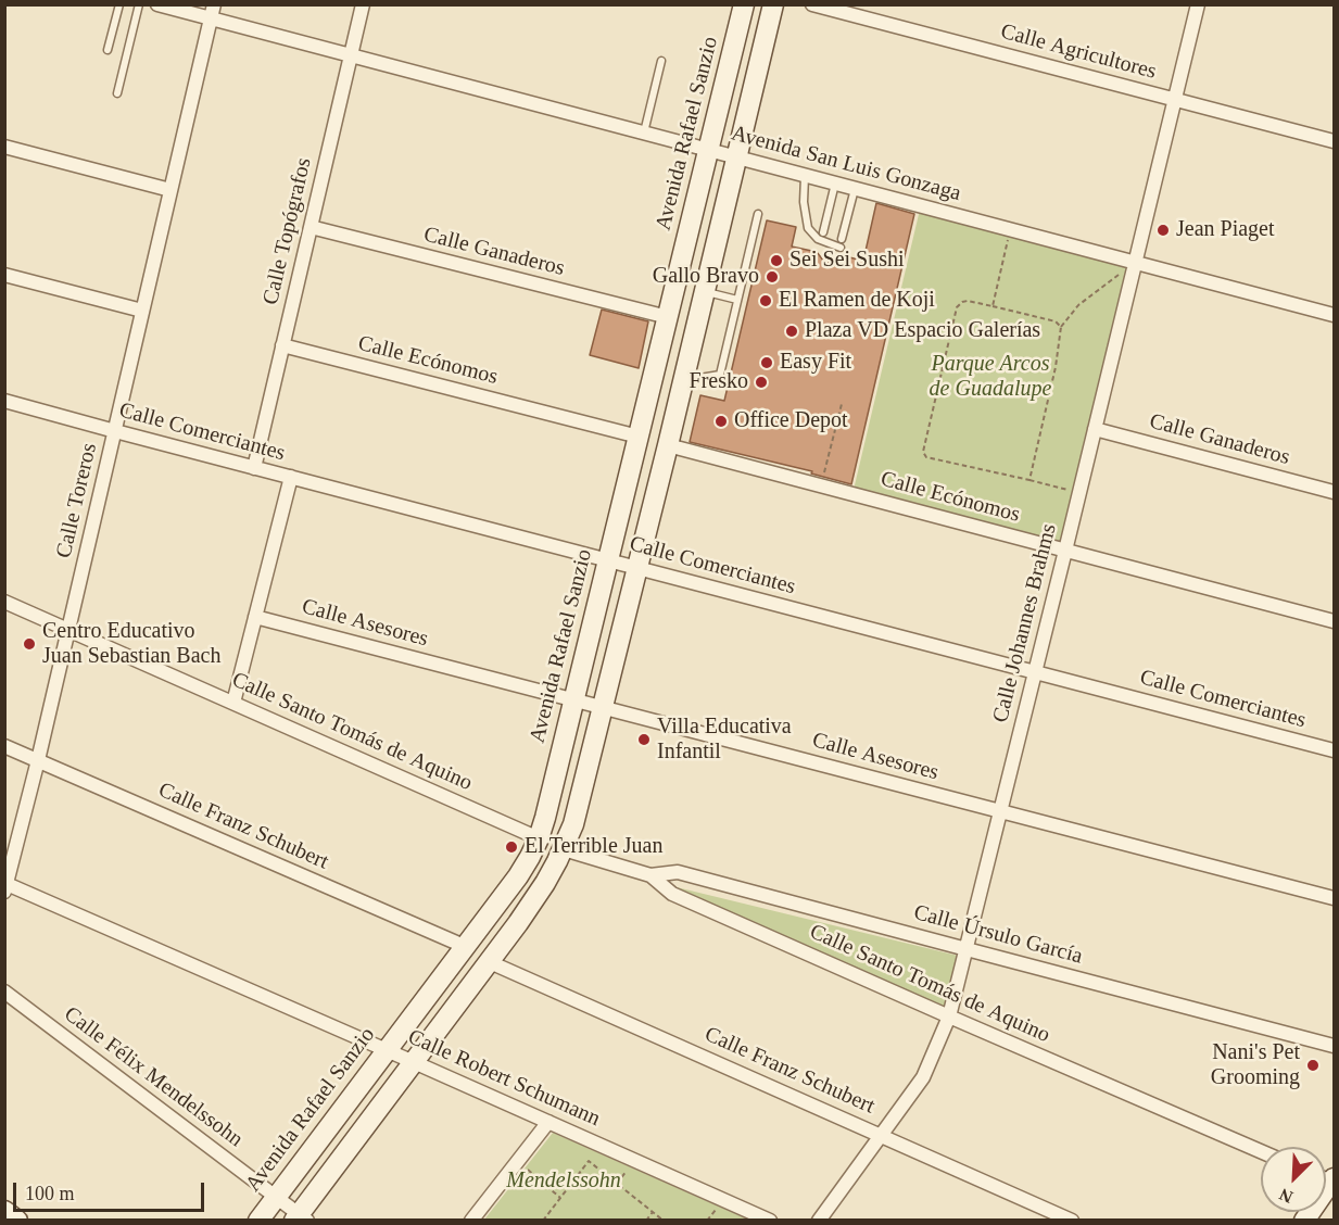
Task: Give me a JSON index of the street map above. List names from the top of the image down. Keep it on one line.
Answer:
{"streets":{"main road":["Avenida Rafael Sanzio"],"street":["Calle Agricultores","Avenida San Luis Gonzaga","Calle Topógrafos","Calle Ganaderos","Calle Ecónomos","Calle Comerciantes","Calle Toreros","Calle Asesores","Calle Johannes Brahms","Calle Santo Tomás de Aquino","Calle Franz Schubert","Calle Úrsulo García","Calle Félix Mendelssohn","Calle Robert Schumann"]},"crossings":[["Calle Agricultores","Calle Johannes Brahms"],["Avenida Rafael Sanzio","Avenida San Luis Gonzaga"],["Avenida Rafael Sanzio","Calle Ganaderos"],["Avenida Rafael Sanzio","Calle Ecónomos"],["Avenida Rafael Sanzio","Calle Comerciantes"],["Avenida Rafael Sanzio","Calle Asesores"],["Avenida Rafael Sanzio","Calle Santo Tomás de Aquino"],["Avenida Rafael Sanzio","Calle Franz Schubert"],["Avenida Rafael Sanzio","Calle Félix Mendelssohn"],["Avenida Rafael Sanzio","Calle Robert Schumann"],["Avenida San Luis Gonzaga","Calle Topógrafos"],["Avenida San Luis Gonzaga","Calle Toreros"],["Avenida San Luis Gonzaga","Calle Johannes Brahms"],["Calle Topógrafos","Calle Ganaderos"],["Calle Topógrafos","Calle Ecónomos"],["Calle Topógrafos","Calle Comerciantes"],["Calle Ganaderos","Calle Johannes Brahms"],["Calle Ecónomos","Calle Johannes Brahms"],["Calle Comerciantes","Calle Toreros"],["Calle Comerciantes","Calle Johannes Brahms"],["Calle Toreros","Calle Santo Tomás de Aquino"],["Calle Toreros","Calle Franz Schubert"],["Calle Toreros","Calle Robert Schumann"],["Calle Asesores","Calle Johannes Brahms"],["Calle Johannes Brahms","Calle Santo Tomás de Aquino"],["Calle Johannes Brahms","Calle Franz Schubert"],["Calle Johannes Brahms","Calle Úrsulo García"],["Calle Santo Tomás de Aquino","Calle Úrsulo García"]],"parks":["Parque Arcos de Guadalupe","Mendelssohn"],"places":["Jean Piaget","Sei Sei Sushi","Gallo Bravo","El Ramen de Koji","Plaza VD Espacio Galerías","Easy Fit","Fresko","Office Depot","Centro Educativo Juan Sebastian Bach","Villa Educativa Infantil","El Terrible Juan","Nani's Pet Grooming"],"scale_bar":"100 m","north":"bottom left"}
